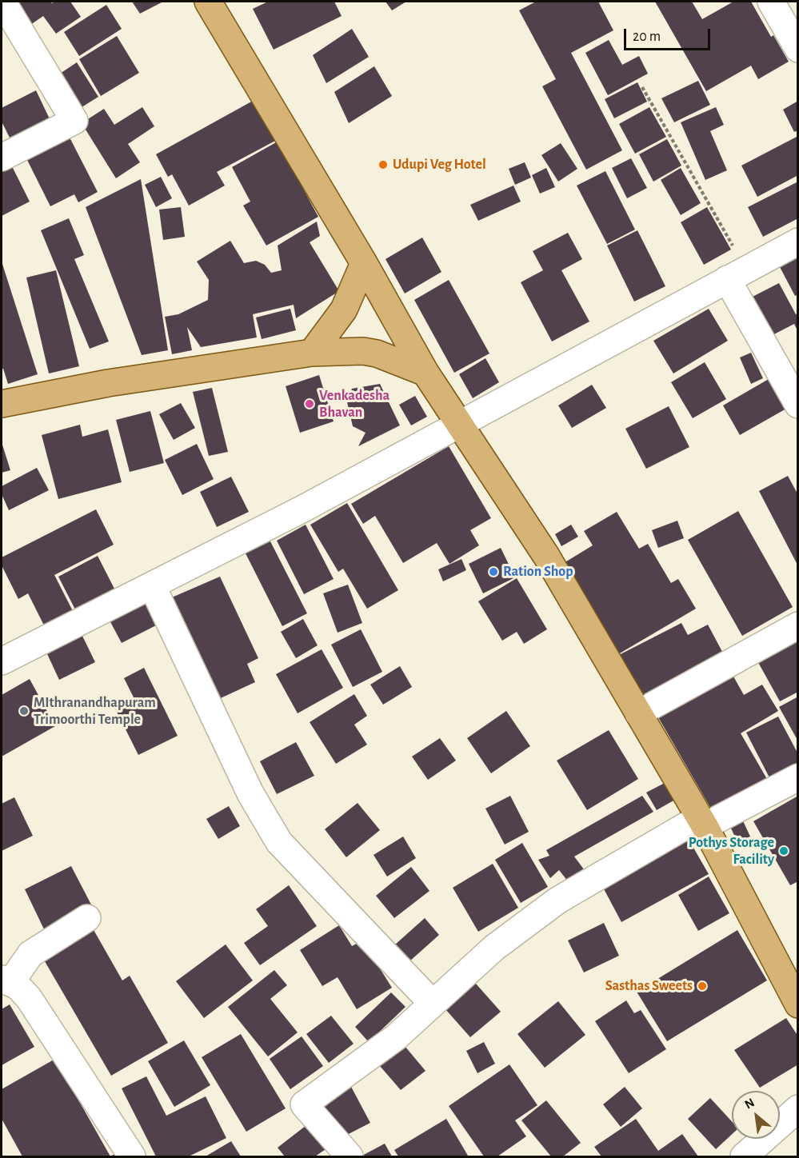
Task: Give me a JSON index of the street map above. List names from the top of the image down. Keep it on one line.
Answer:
{"places":["Udupi Veg Hotel","Venkadesha Bhavan","Ration Shop","MIthranandhapuram Trimoorthi Temple","Pothys Storage Facility","Sasthas Sweets"],"scale_bar":"20 m","north":"top left"}
